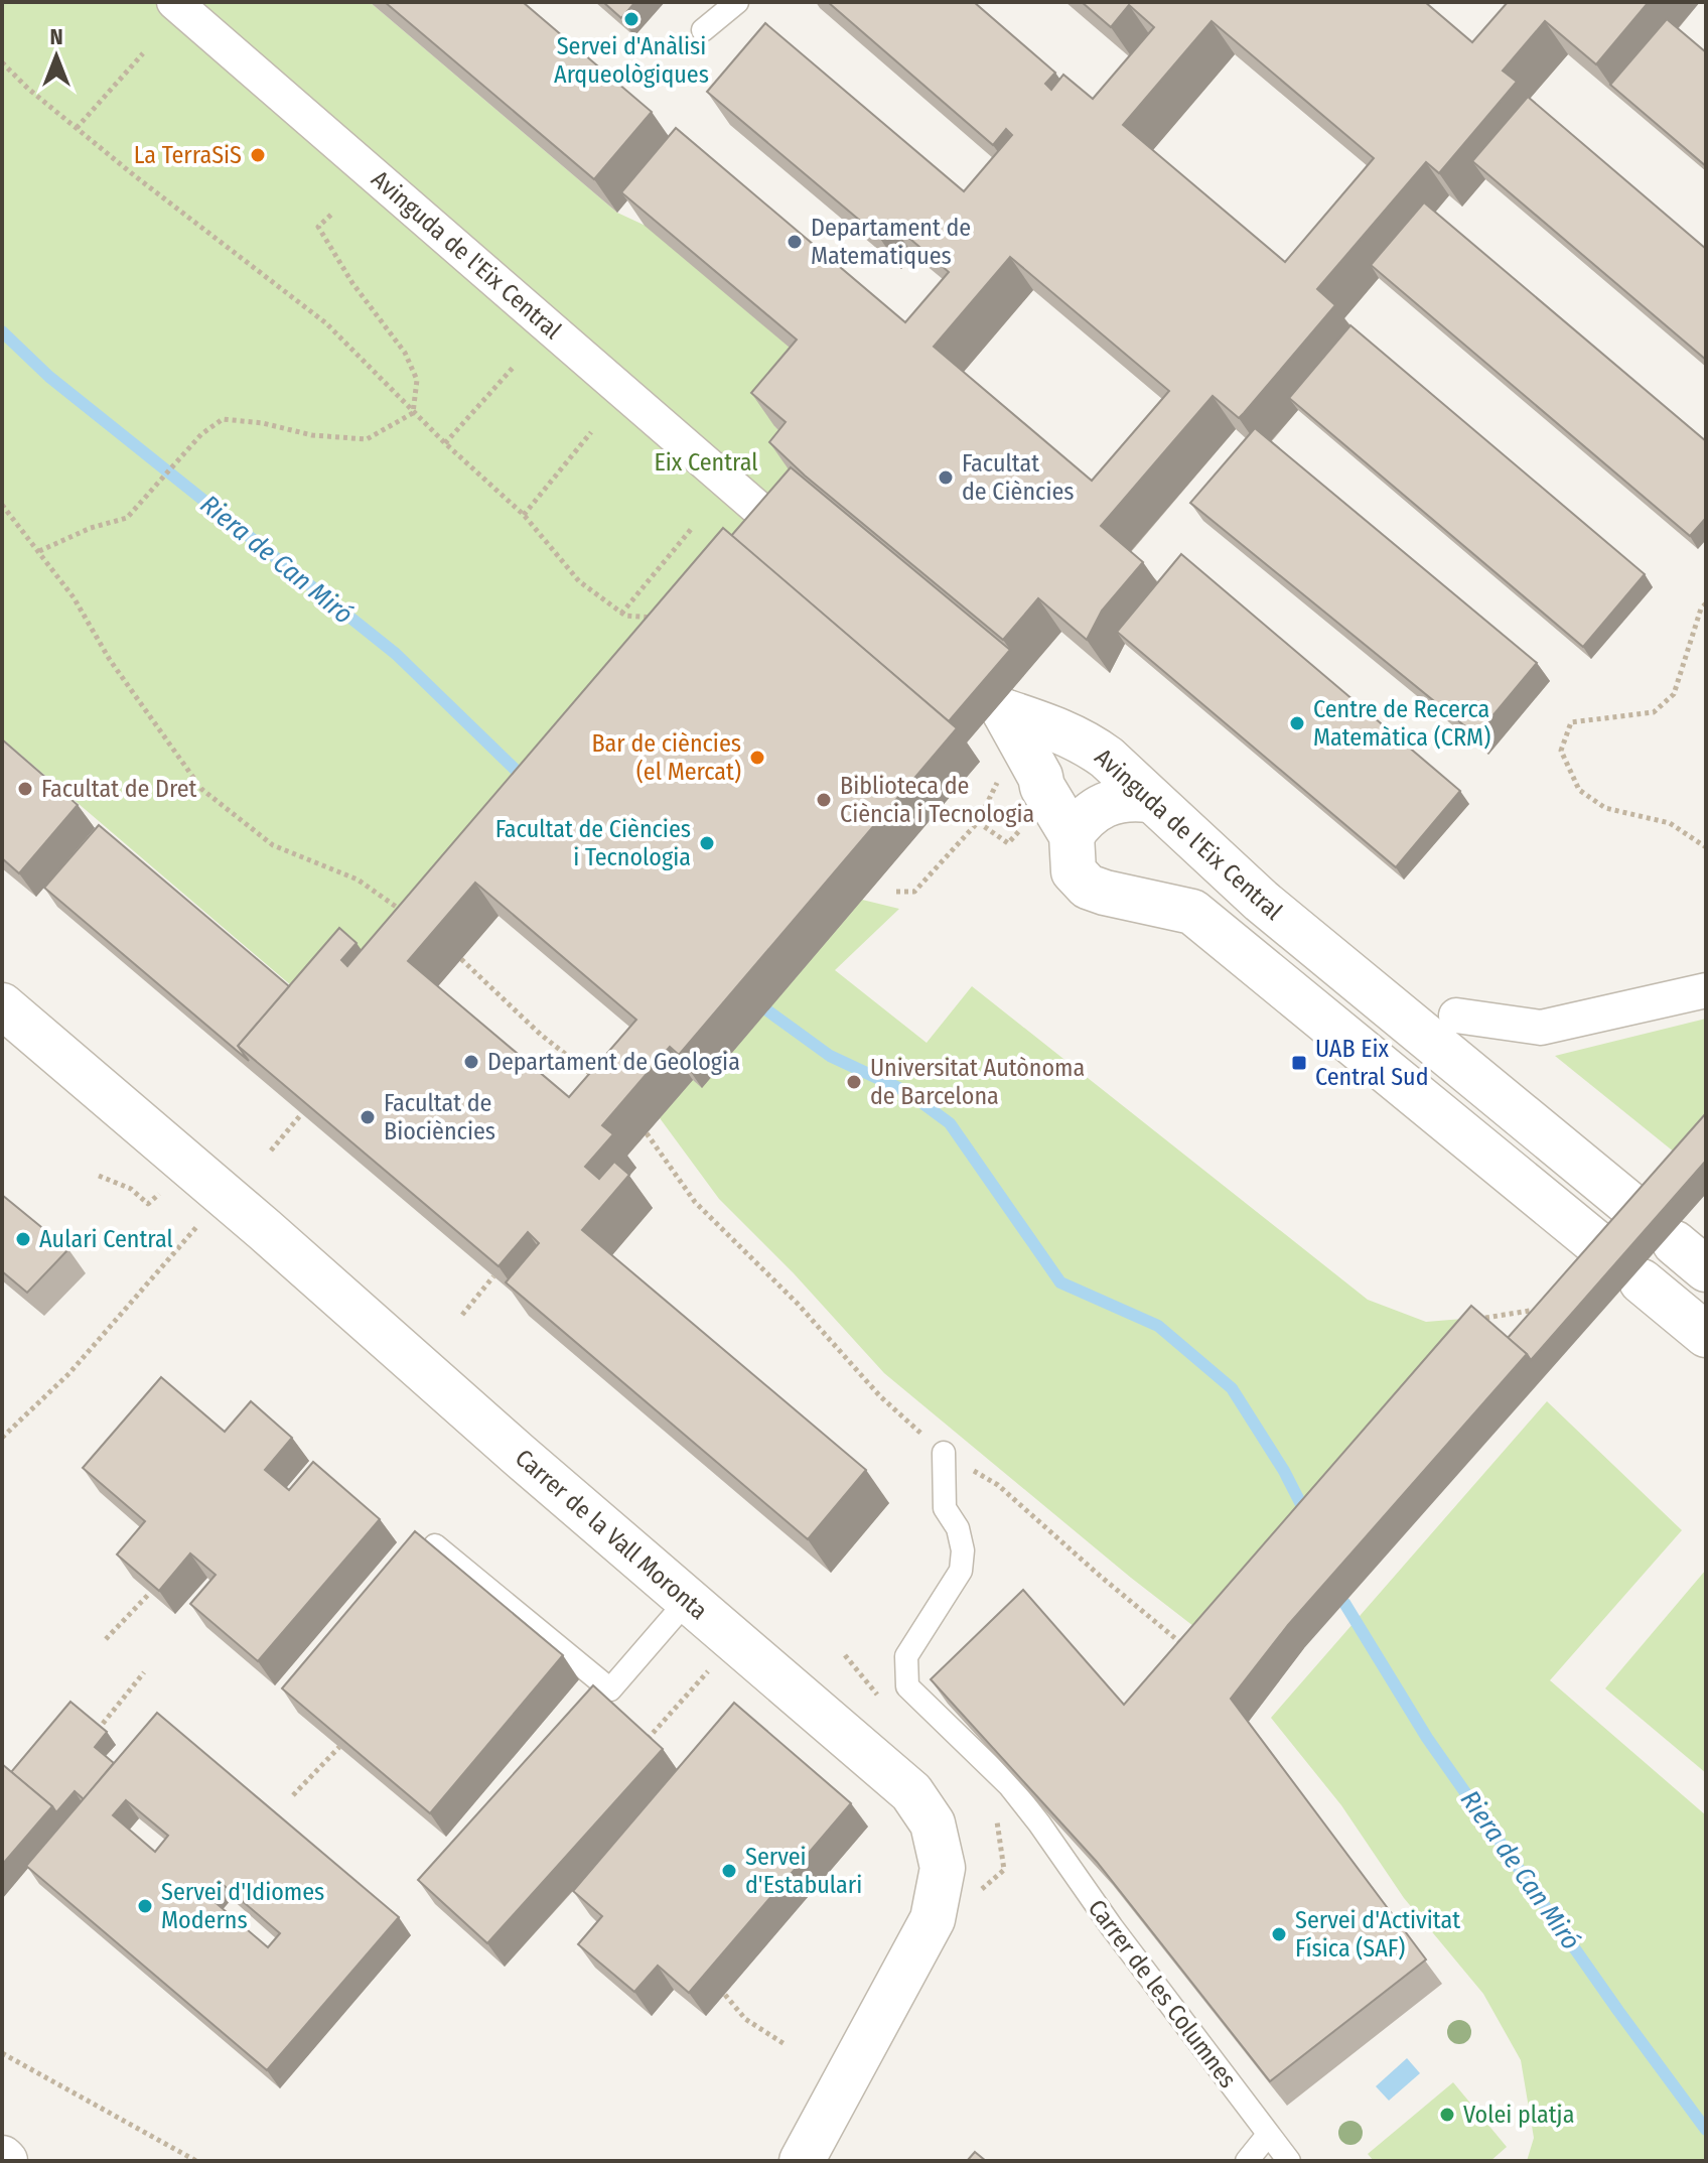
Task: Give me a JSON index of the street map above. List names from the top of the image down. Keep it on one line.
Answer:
{"streets":{"street":["Avinguda de l'Eix Central","Carrer de la Vall Moronta"],"lane":["Carrer de les Columnes"]},"water":["Riera de Can Miró"],"parks":["Eix Central"],"places":{"other":["Servei d'Anàlisi Arqueològiques","La TerraSiS","Departament de Matematiques","Facultat de Ciències","Centre de Recerca Matemàtica (CRM)","Bar de ciències (el Mercat)","Facultat de Dret","Biblioteca de Ciència i Tecnologia","Facultat de Ciències i Tecnologia","Departament de Geologia","Universitat Autònoma de Barcelona","Facultat de Biociències","Aulari Central","Servei d'Estabulari","Servei d'Idiomes Moderns","Servei d'Activitat Física (SAF)","Volei platja"],"transit":["UAB Eix Central Sud"]},"north":"top"}
